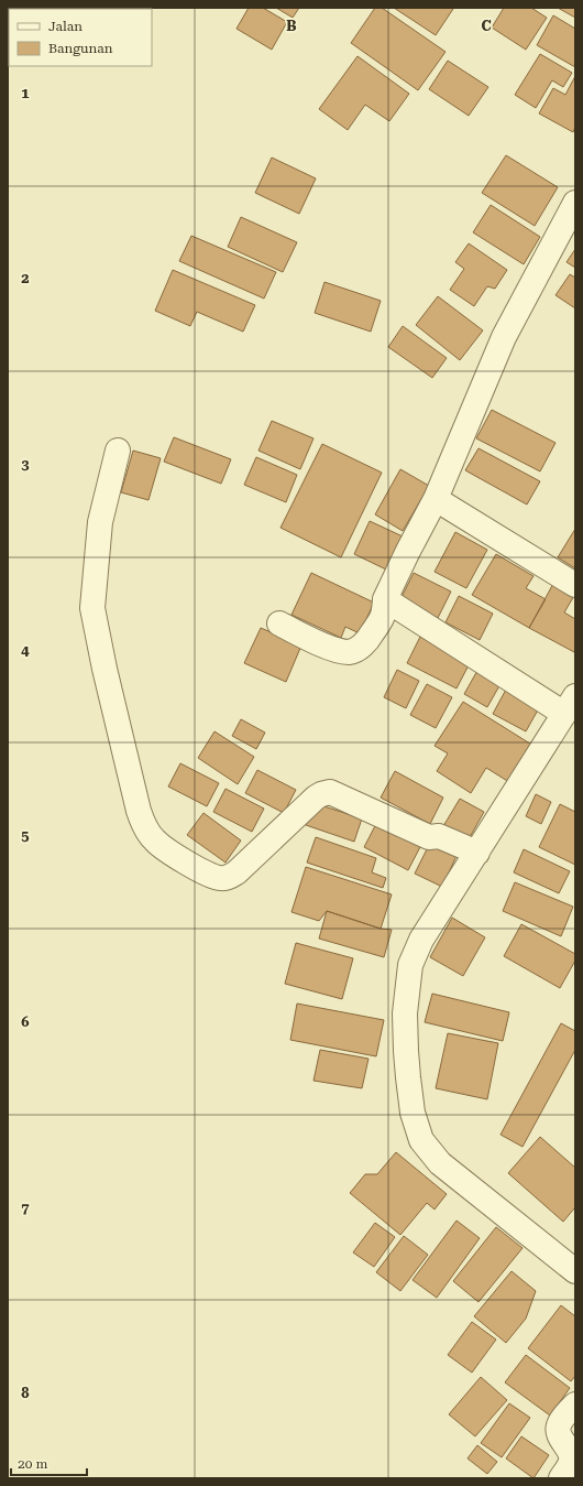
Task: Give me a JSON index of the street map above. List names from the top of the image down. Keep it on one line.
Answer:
{"legend":["Jalan","Bangunan"],"scale_bar":"20 m","grid":{"columns":["B","C"],"rows":["1","2","3","4","5","6","7","8"]}}
